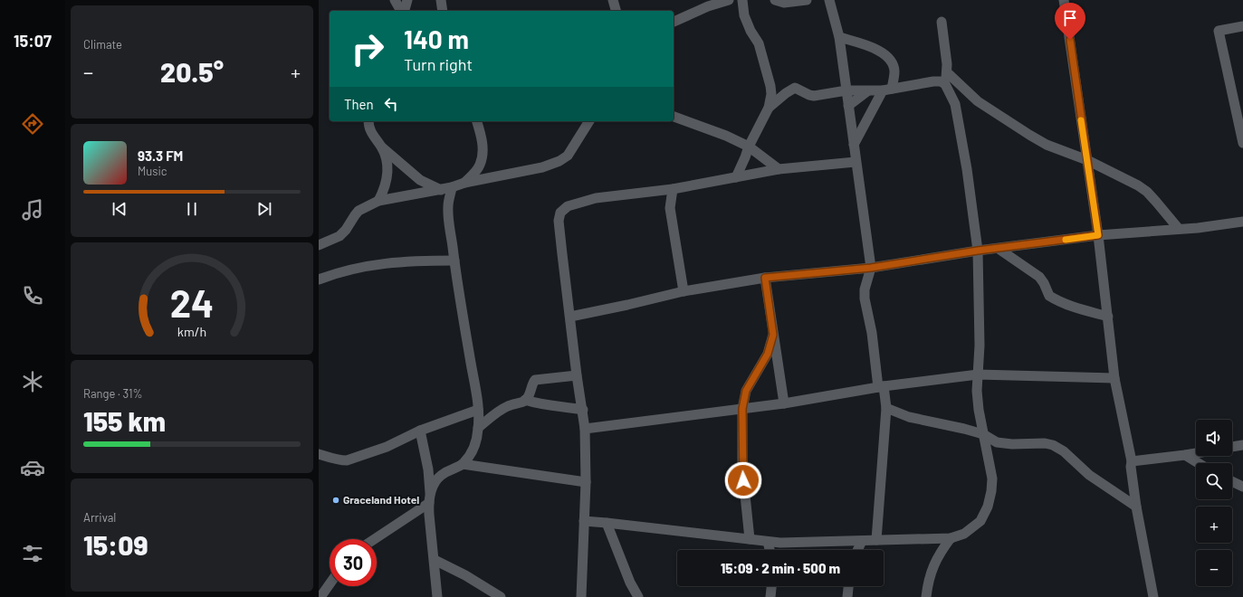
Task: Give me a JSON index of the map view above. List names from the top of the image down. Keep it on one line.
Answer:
{"places":["Graceland Hotel"],"page":{"tabs":"15:07","tile":["Climate",["Range · 31%","155 km"],["Arrival","15:09"]],"turn":["140 m","Turn right"],"heat":["−","20.5°","+"],"then":"Then","song":["93.3 FM","Music"],"map_buttons":["+","−"],"limit":"30","trip":"15:09 · 2 min · 500 m","gauge":["24","km/h"]}}
